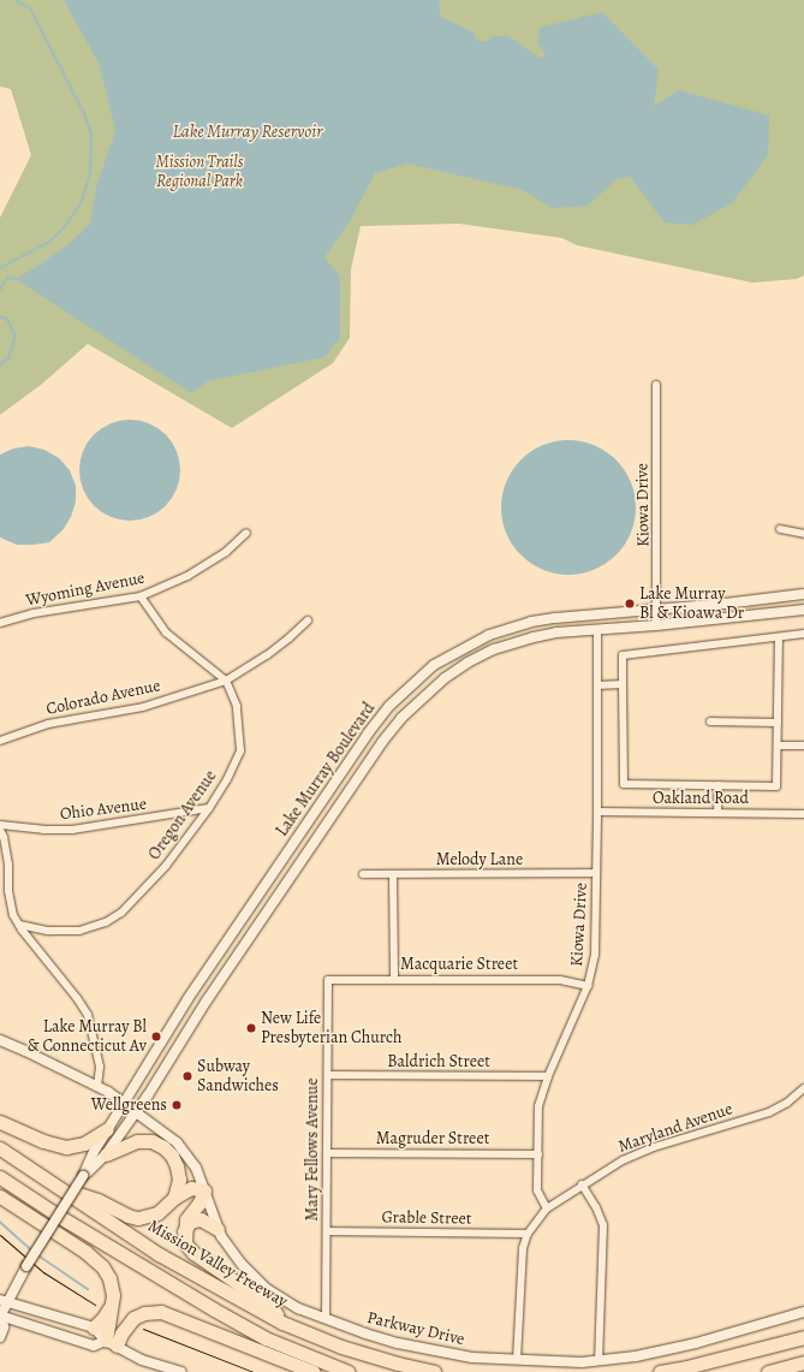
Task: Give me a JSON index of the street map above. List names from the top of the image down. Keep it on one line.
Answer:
{"streets":{"highway":["Mission Valley Freeway"],"main road":["Lake Murray Boulevard","Parkway Drive"],"street":["Kiowa Drive","Wyoming Avenue","Colorado Avenue","Oakland Road","Ohio Avenue","Oregon Avenue","Melody Lane","Macquarie Street","Baldrich Street","Maryland Avenue","Magruder Street","Mary Fellows Avenue","Grable Street"]},"crossings":[["Kiowa Drive","Lake Murray Boulevard"],["Kiowa Drive","Oakland Road"],["Kiowa Drive","Melody Lane"],["Kiowa Drive","Macquarie Street"],["Kiowa Drive","Baldrich Street"],["Kiowa Drive","Maryland Avenue"],["Kiowa Drive","Magruder Street"],["Wyoming Avenue","Oregon Avenue"],["Colorado Avenue","Oregon Avenue"],["Lake Murray Boulevard","Parkway Drive"],["Ohio Avenue","Oregon Avenue"],["Macquarie Street","Mary Fellows Avenue"],["Baldrich Street","Mary Fellows Avenue"],["Maryland Avenue","Grable Street"],["Maryland Avenue","Parkway Drive"],["Magruder Street","Mary Fellows Avenue"],["Mary Fellows Avenue","Grable Street"],["Mary Fellows Avenue","Parkway Drive"]],"water":["Lake Murray Reservoir"],"parks":["Mission Trails Regional Park"],"places":["Lake Murray Bl & Kioawa Dr","New Life Presbyterian Church","Lake Murray Bl & Connecticut Av","Subway Sandwiches","Wellgreens"]}
